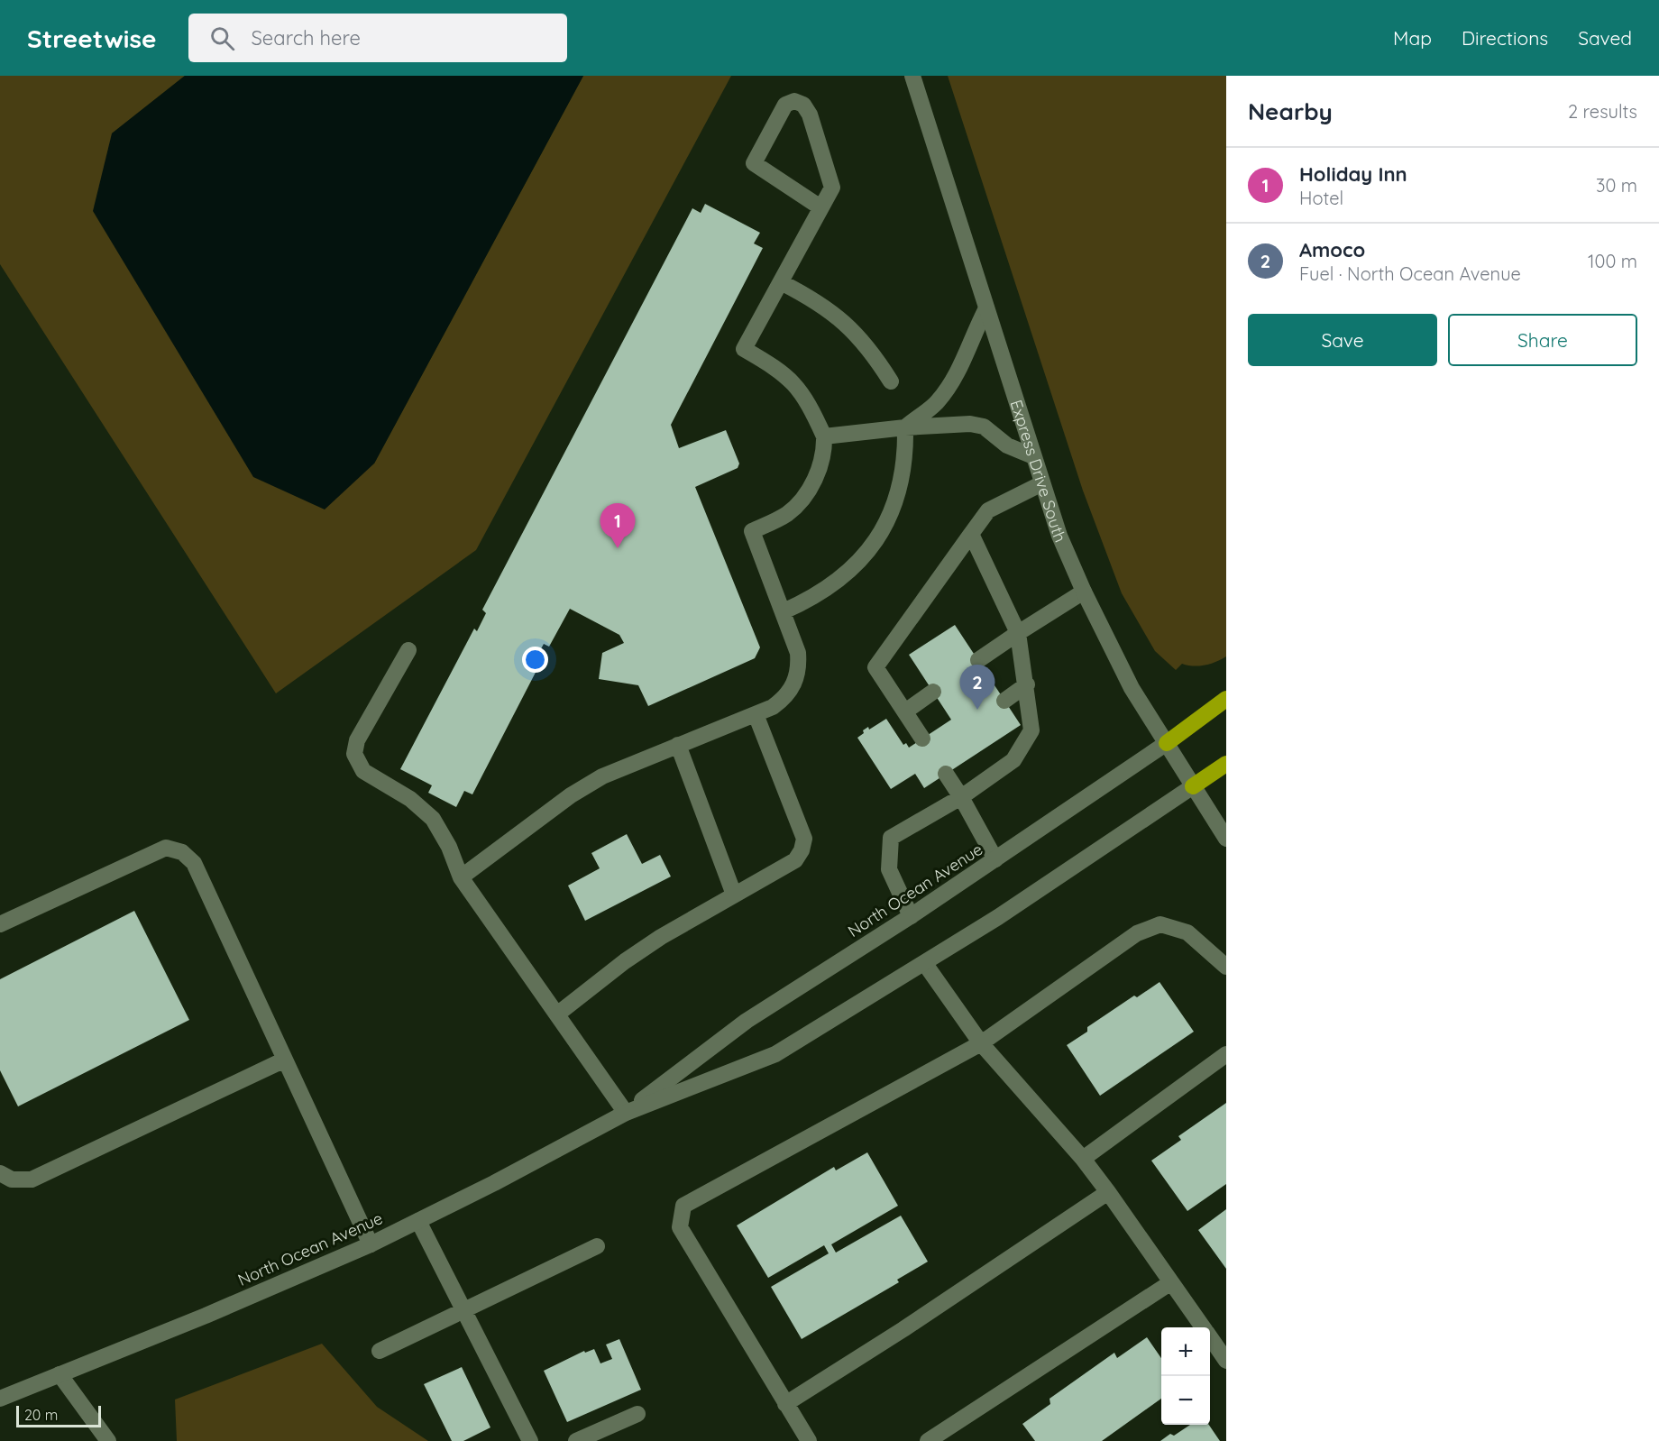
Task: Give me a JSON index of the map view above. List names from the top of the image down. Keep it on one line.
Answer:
{"streets":{"highway":["North Ocean Avenue"],"main road":["Express Drive South"]},"crossings":[["Express Drive South","North Ocean Avenue"]],"scale_bar":"20 m","page":{"header":"Streetwise","search":"Search here","nav":["Map","Directions","Saved"],"heading":["Nearby","2 results"],"list":[{"mark":"1","name":"Holiday Inn","note":"Hotel","value":"30 m"},{"mark":"2","name":"Amoco","note":"Fuel · North Ocean Avenue","value":"100 m"}],"buttons":["Save","Share"],"pins":["1","2"],"map_buttons":["+","−"],"scale":"20 m"}}
